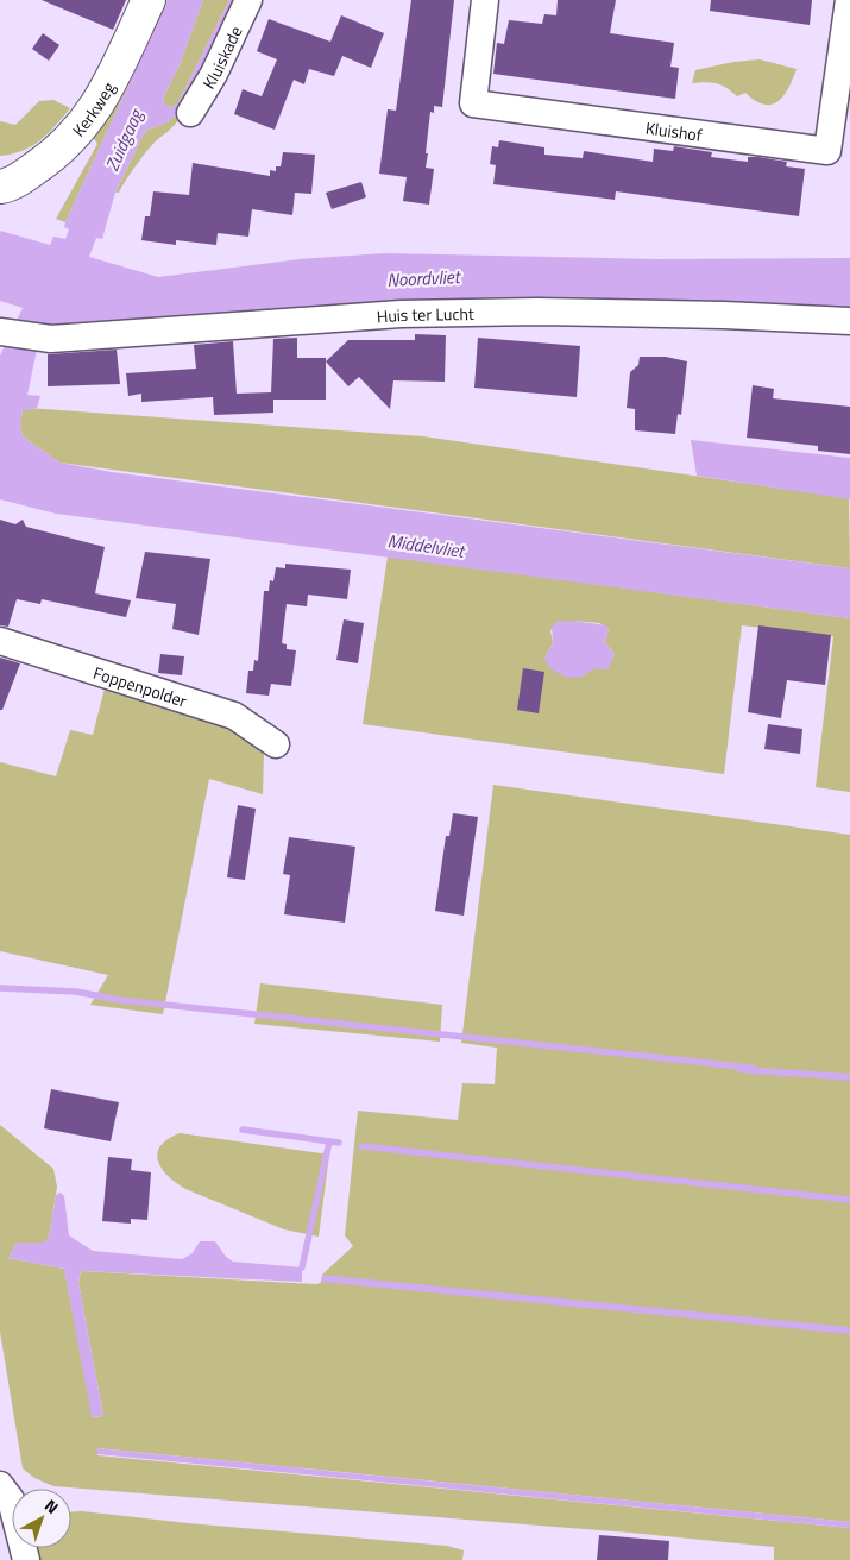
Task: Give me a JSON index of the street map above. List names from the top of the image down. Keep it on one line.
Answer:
{"streets":{"street":["Kluiskade","Kerkweg","Kluishof","Huis ter Lucht","Foppenpolder"]},"water":["Zuidgaag","Noordvliet","Middelvliet"],"north":"top right"}
